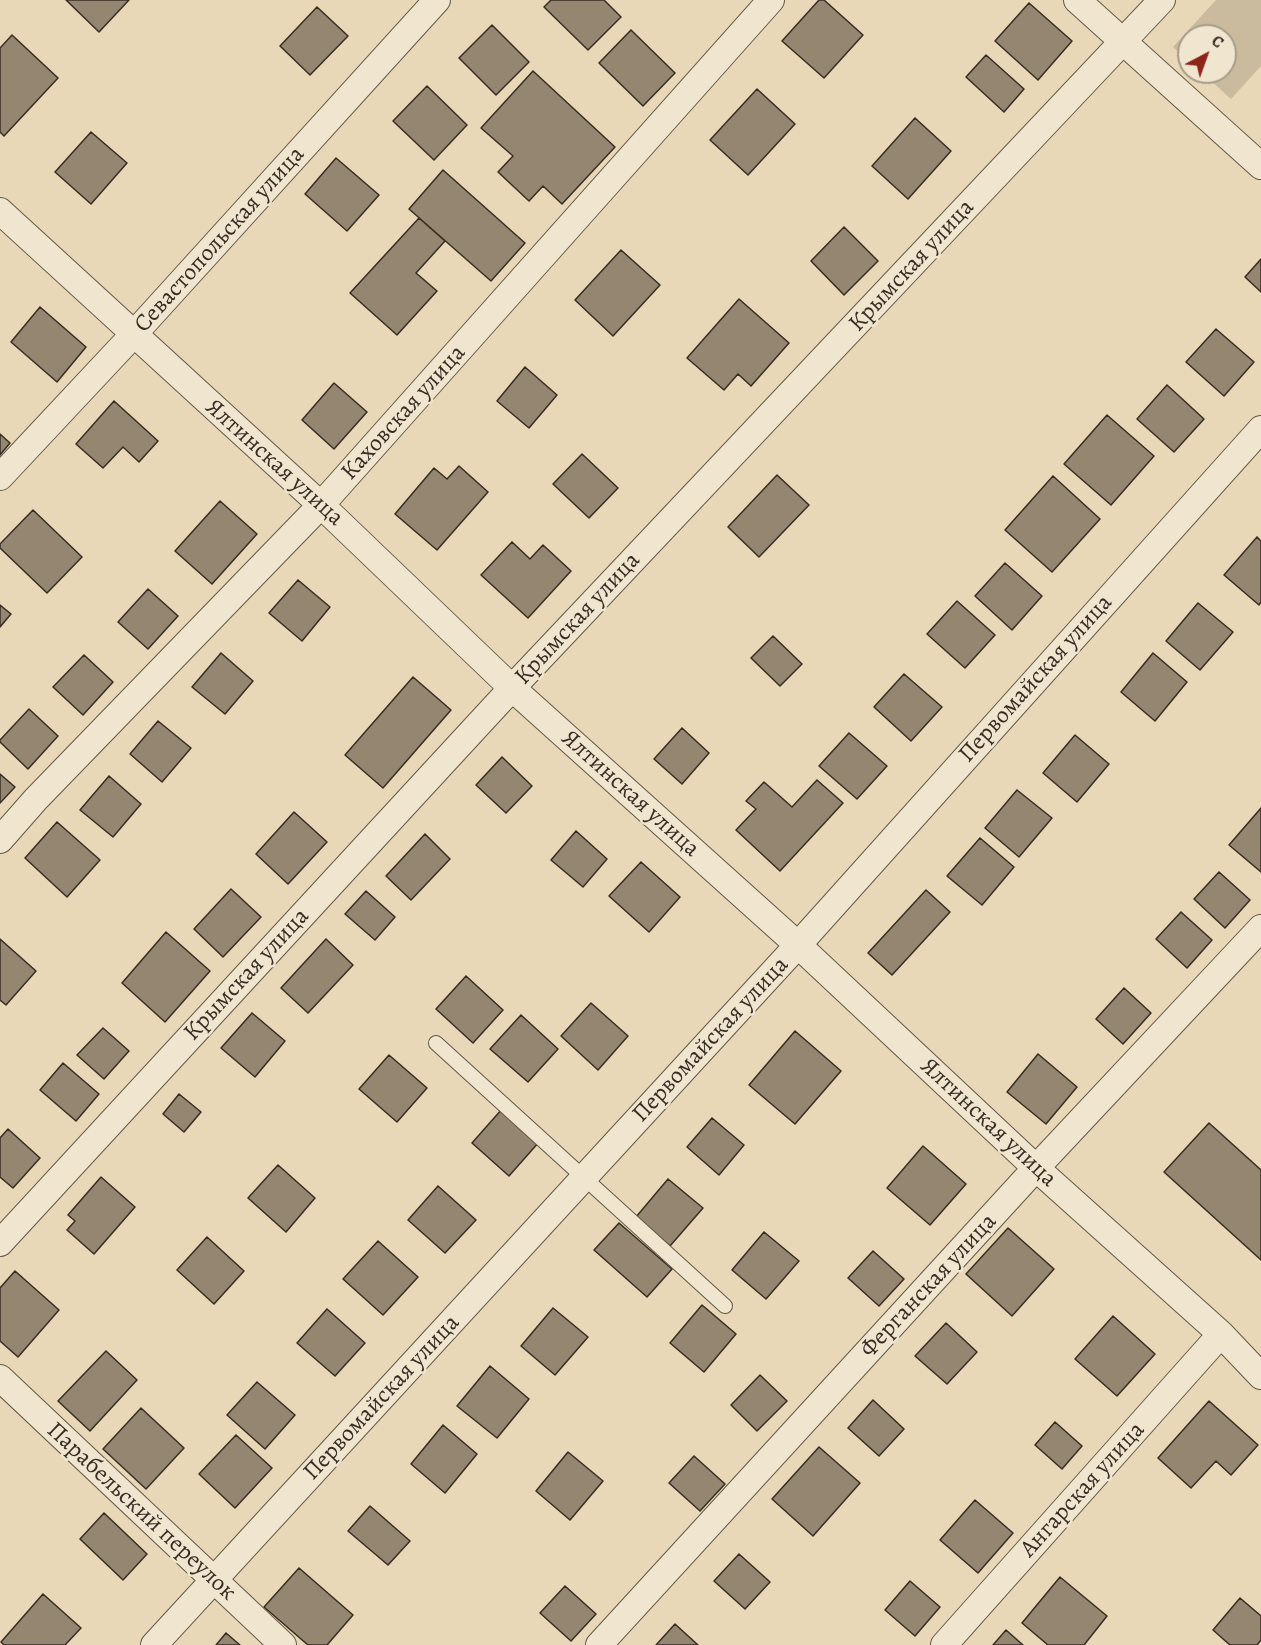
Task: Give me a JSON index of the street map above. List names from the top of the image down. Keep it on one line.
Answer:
{"streets":{"street":["Севастопольская улица","Крымская улица","Каховская улица","Ялтинская улица","Первомайская улица","Ферганская улица","Ангарская улица","Парабельский переулок"]},"crossings":[["Севастопольская улица","Ялтинская улица"],["Крымская улица","Ялтинская улица"],["Каховская улица","Ялтинская улица"],["Ялтинская улица","Первомайская улица"],["Ялтинская улица","Ферганская улица"],["Ялтинская улица","Ангарская улица"],["Первомайская улица","Парабельский переулок"]],"north":"top right"}
